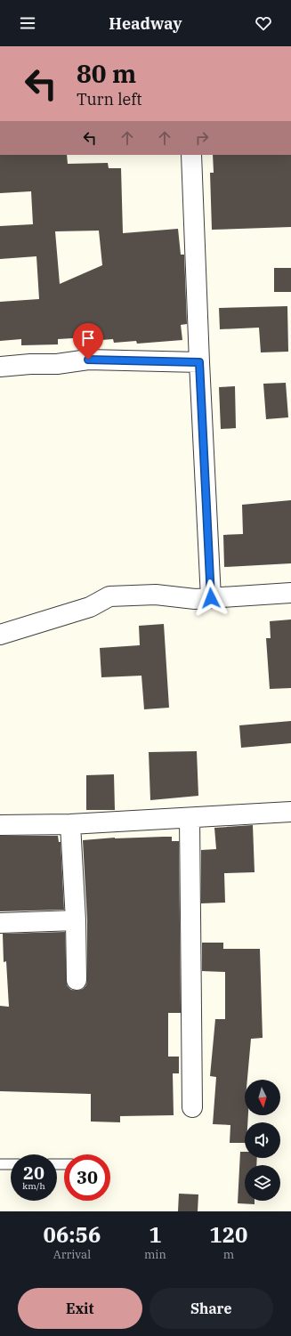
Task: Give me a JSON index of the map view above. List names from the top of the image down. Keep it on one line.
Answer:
{"north":"bottom","page":{"header":"Headway","turn":["80 m","Turn left"],"speed":"20 km/h","limit":"30","eta":["06:56","Arrival","1","min","120","m"],"buttons":["Exit","Share"]}}
